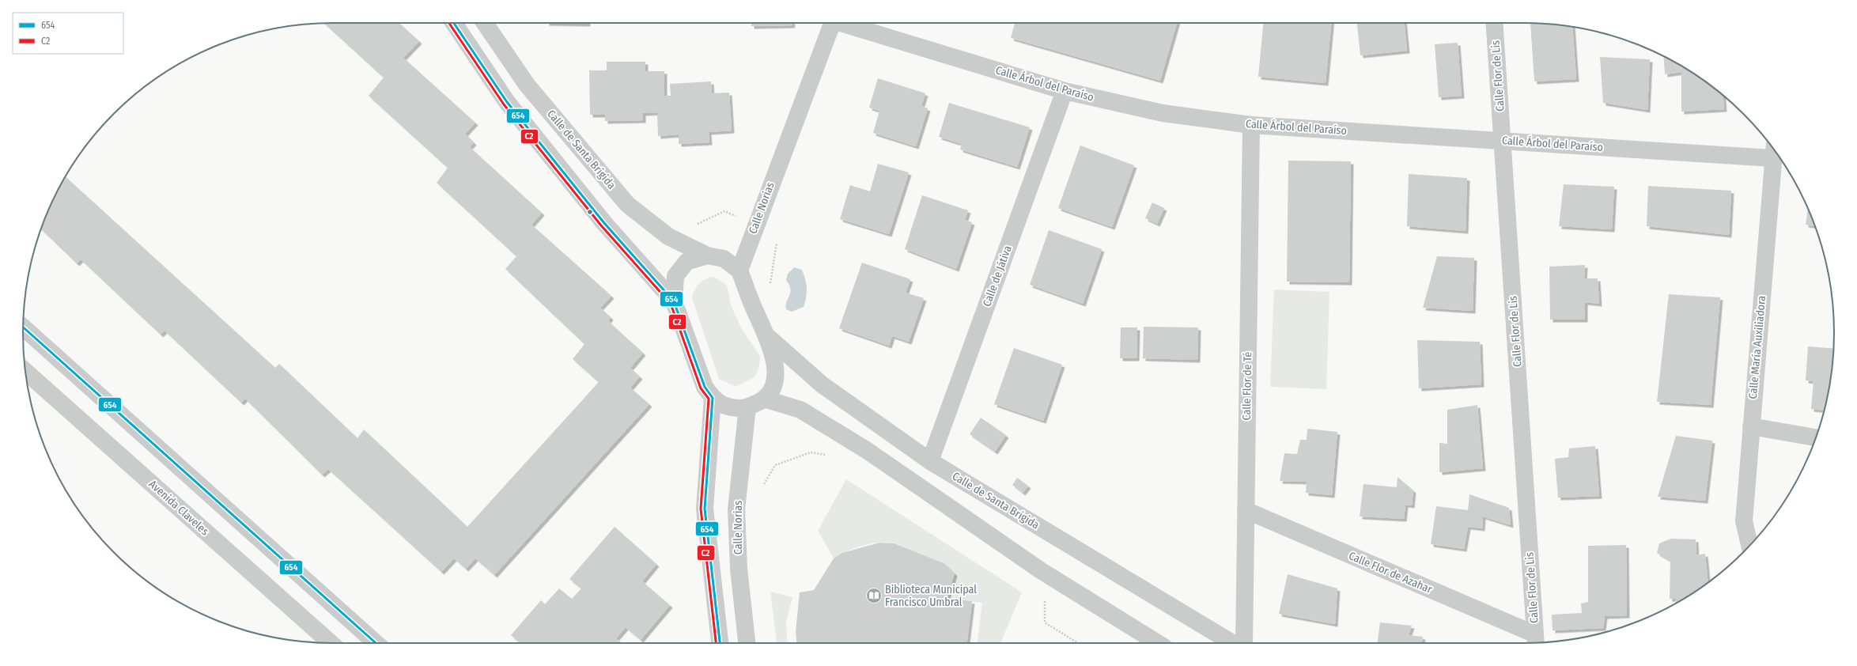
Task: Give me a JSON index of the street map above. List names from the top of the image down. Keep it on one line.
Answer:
{"streets":{"street":["Calle Flor de Lis","Calle Árbol del Paraíso","Calle de Santa Brígida","Calle Norias","Calle de Játiva","Calle María Auxiliadora","Calle Flor de Té","Avenida Claveles","Calle Flor de Azahar"]},"crossings":[["Calle Flor de Lis","Calle Árbol del Paraíso"],["Calle Flor de Lis","Calle Flor de Azahar"],["Calle Árbol del Paraíso","Calle de Játiva"],["Calle Árbol del Paraíso","Calle María Auxiliadora"],["Calle Árbol del Paraíso","Calle Flor de Té"],["Calle de Santa Brígida","Calle de Játiva"],["Calle Flor de Té","Calle Flor de Azahar"]],"places":{"library":["Biblioteca Municipal Francisco Umbral"]},"lines":["transit line 654","transit line C2"],"legend":["654","C2"]}
